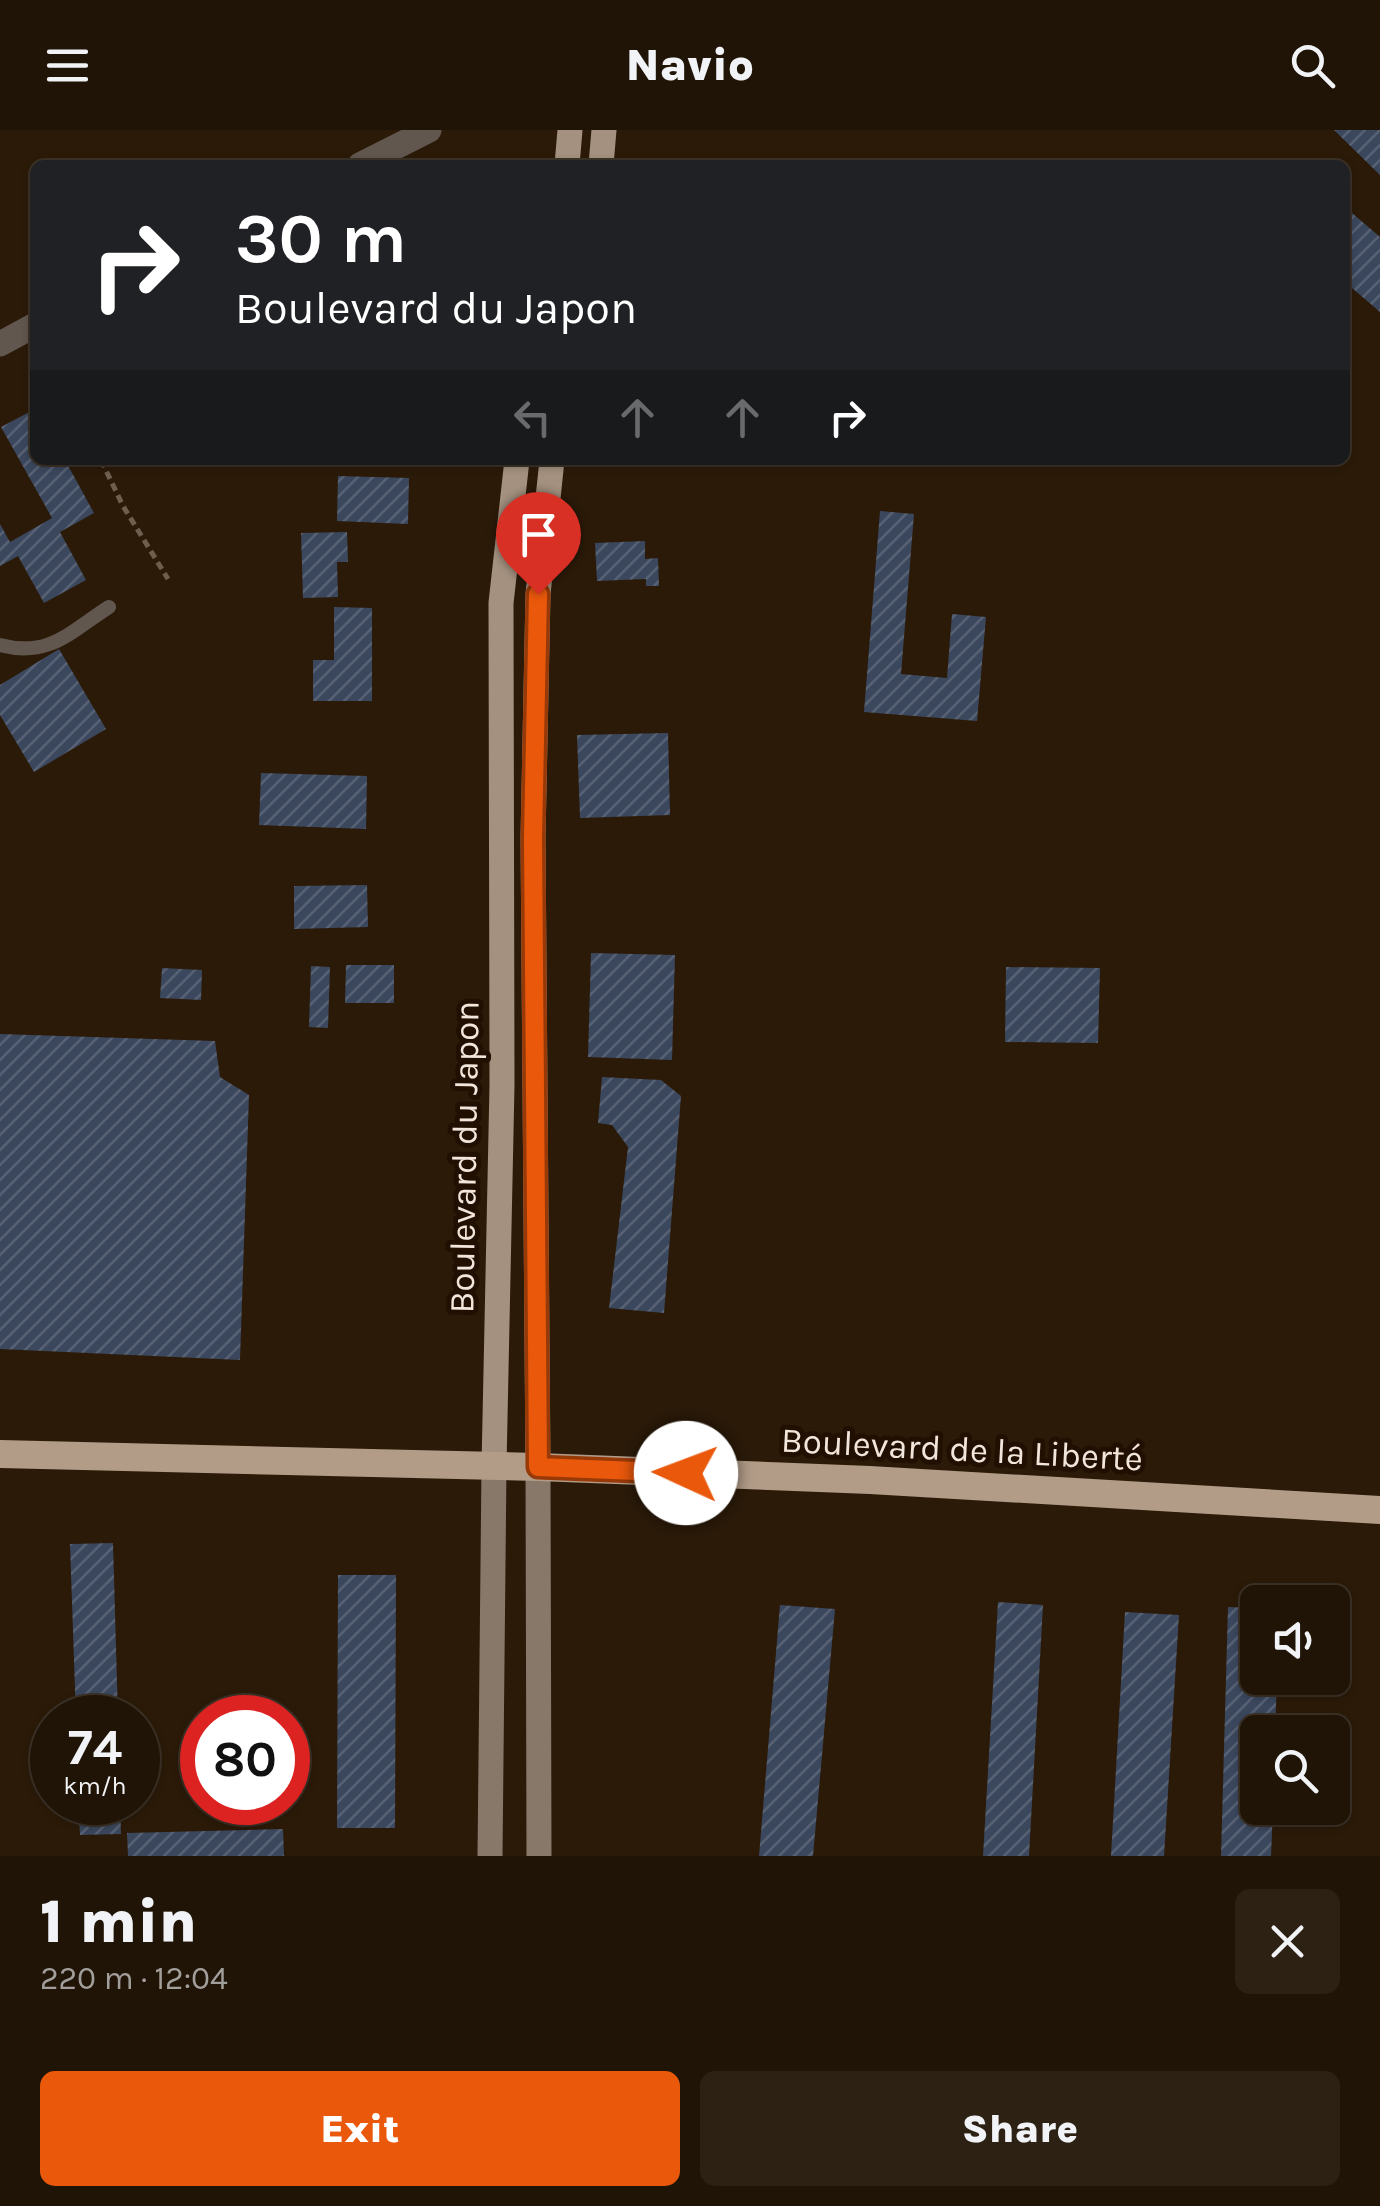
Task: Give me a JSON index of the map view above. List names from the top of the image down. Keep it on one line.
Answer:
{"streets":{"highway":["Boulevard de la Liberté"],"main road":["Boulevard du Japon"]},"crossings":[["Boulevard du Japon","Boulevard de la Liberté"]],"page":{"header":"Navio","turn":["30 m","Boulevard du Japon"],"speed":"74 km/h","limit":"80","heading":["1 min","220 m · 12:04"],"buttons":["Exit","Share"]}}
